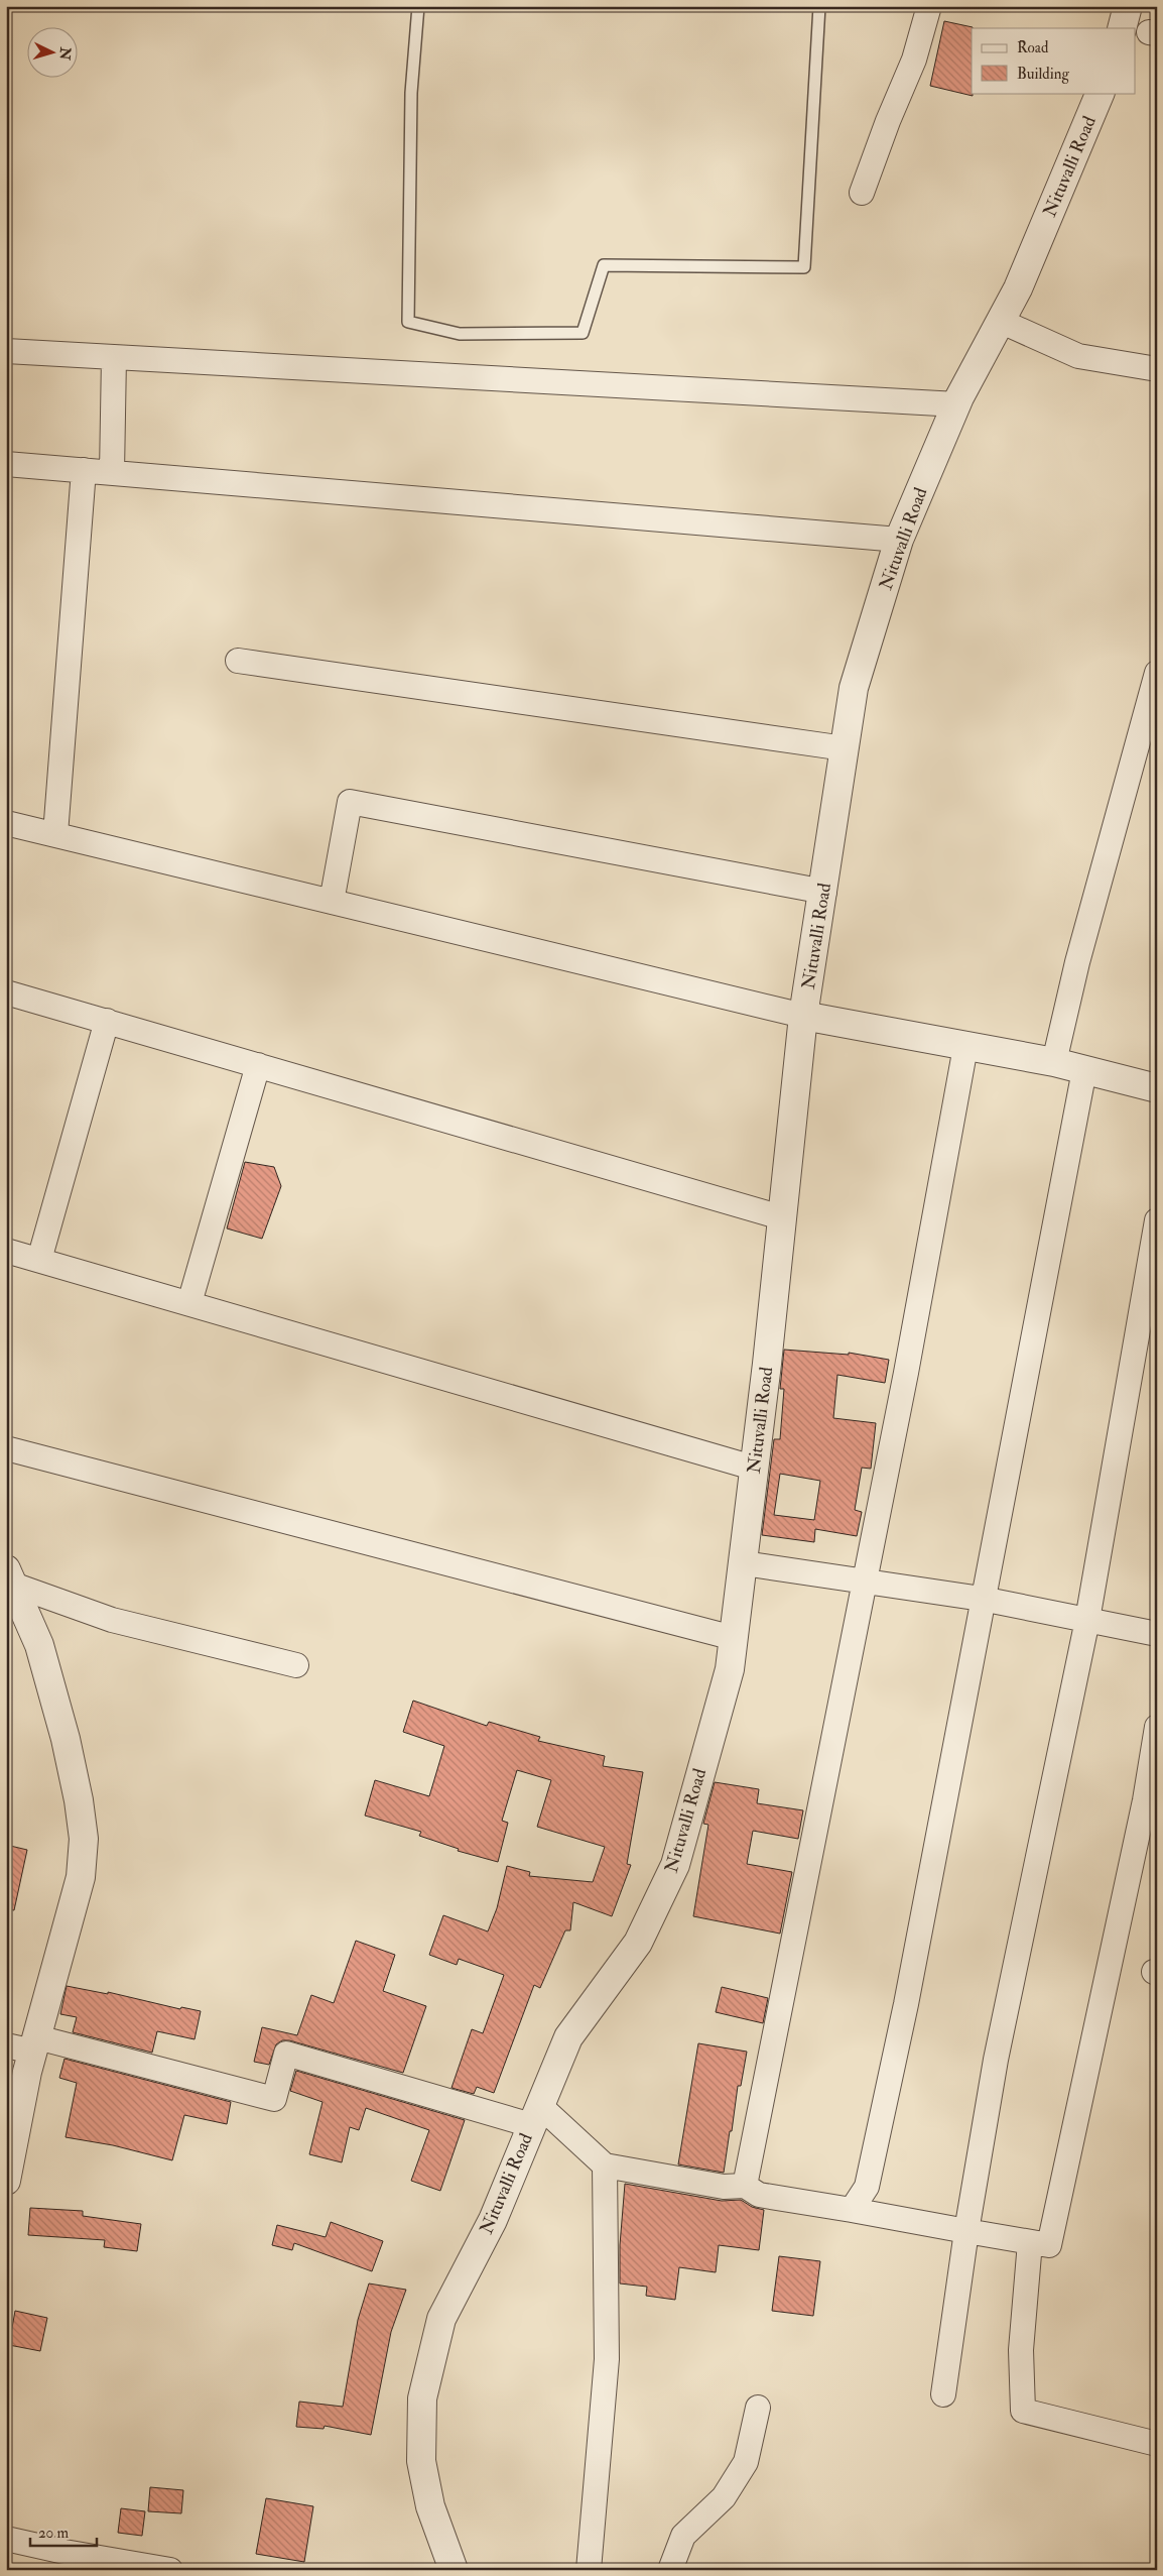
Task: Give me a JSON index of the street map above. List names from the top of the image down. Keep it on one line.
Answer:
{"streets":{"street":["Nituvalli Road"]},"legend":["Road","Building"],"scale_bar":"20 m","north":"right"}
